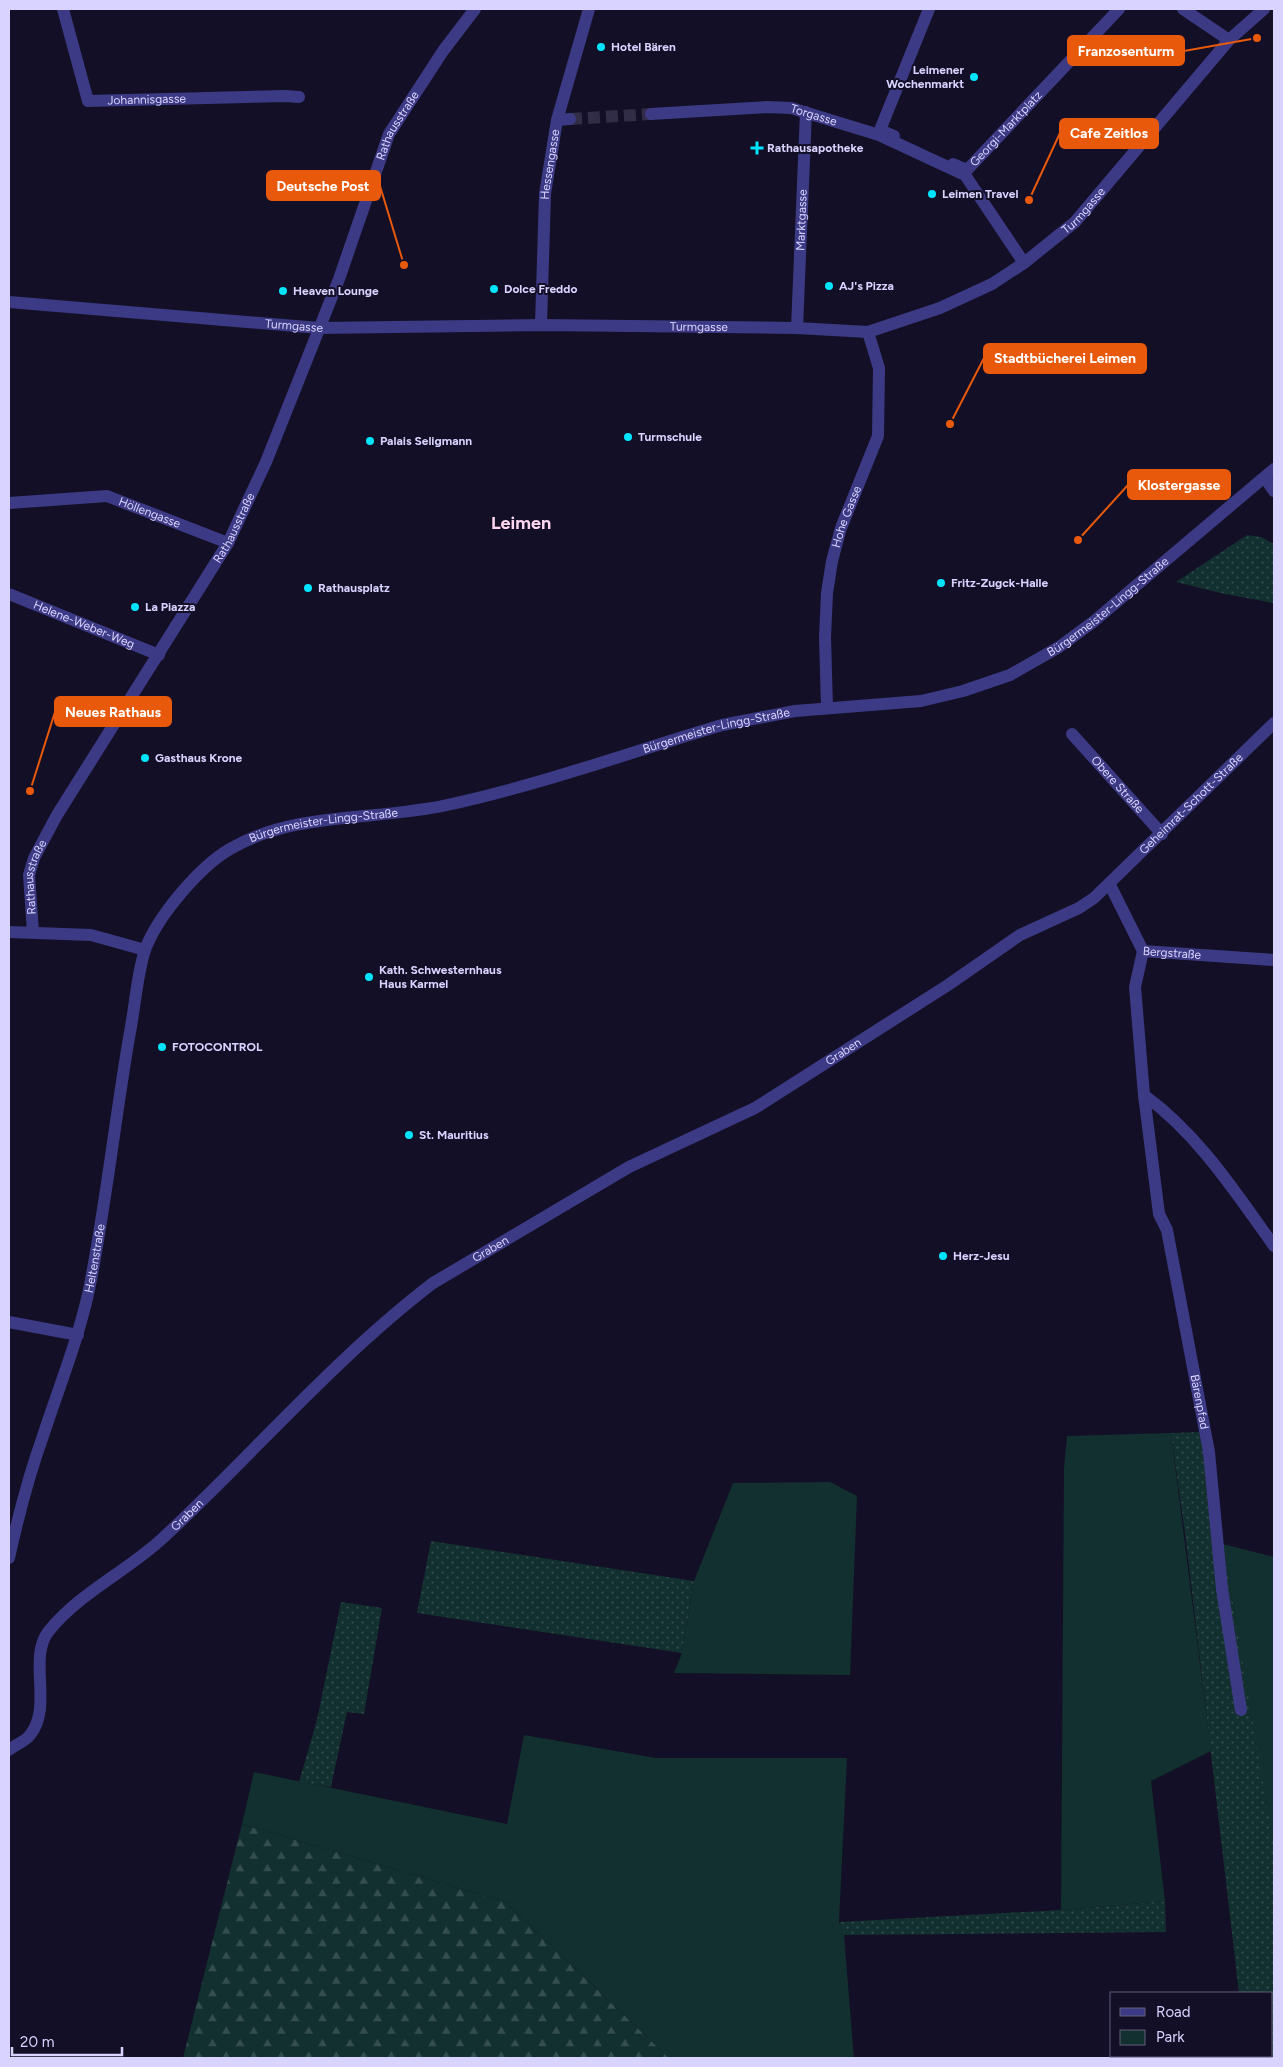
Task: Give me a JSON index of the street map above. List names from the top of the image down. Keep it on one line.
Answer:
{"streets":{"street":["Johannisgasse","Torgasse","Rathausstraße","Georgi-Marktplatz","Hessengasse","Turmgasse","Marktgasse","Höllengasse","Hohe Gasse","Bürgermeister-Lingg-Straße","Helene-Weber-Weg","Obere Straße","Geheimrat-Schott-Straße","Bergstraße","Graben","Heltenstraße","Bärenpfad"]},"crossings":[["Torgasse","Turmgasse"],["Torgasse","Marktgasse"],["Rathausstraße","Turmgasse"],["Rathausstraße","Höllengasse"],["Rathausstraße","Bürgermeister-Lingg-Straße"],["Rathausstraße","Helene-Weber-Weg"],["Rathausstraße","Heltenstraße"],["Hessengasse","Turmgasse"],["Turmgasse","Marktgasse"],["Turmgasse","Hohe Gasse"],["Hohe Gasse","Bürgermeister-Lingg-Straße"],["Bürgermeister-Lingg-Straße","Heltenstraße"],["Obere Straße","Geheimrat-Schott-Straße"],["Geheimrat-Schott-Straße","Bergstraße"],["Geheimrat-Schott-Straße","Graben"],["Bergstraße","Graben"],["Bergstraße","Bärenpfad"]],"districts":["Leimen"],"places":{"other":["Franzosenturm","Hotel Bären","Leimener Wochenmarkt","Leimen Travel","Cafe Zeitlos","Deutsche Post","AJ's Pizza","Dolce Freddo","Heaven Lounge","Stadtbücherei Leimen","Turmschule","Palais Seligmann","Klostergasse","Fritz-Zugck-Halle","Rathausplatz","La Piazza","Gasthaus Krone","Neues Rathaus","Kath. Schwesternhaus Haus Karmel","FOTOCONTROL","St. Mauritius","Herz-Jesu"],"health":["Rathausapotheke"]},"legend":["Road","Park"],"scale_bar":"20 m"}
